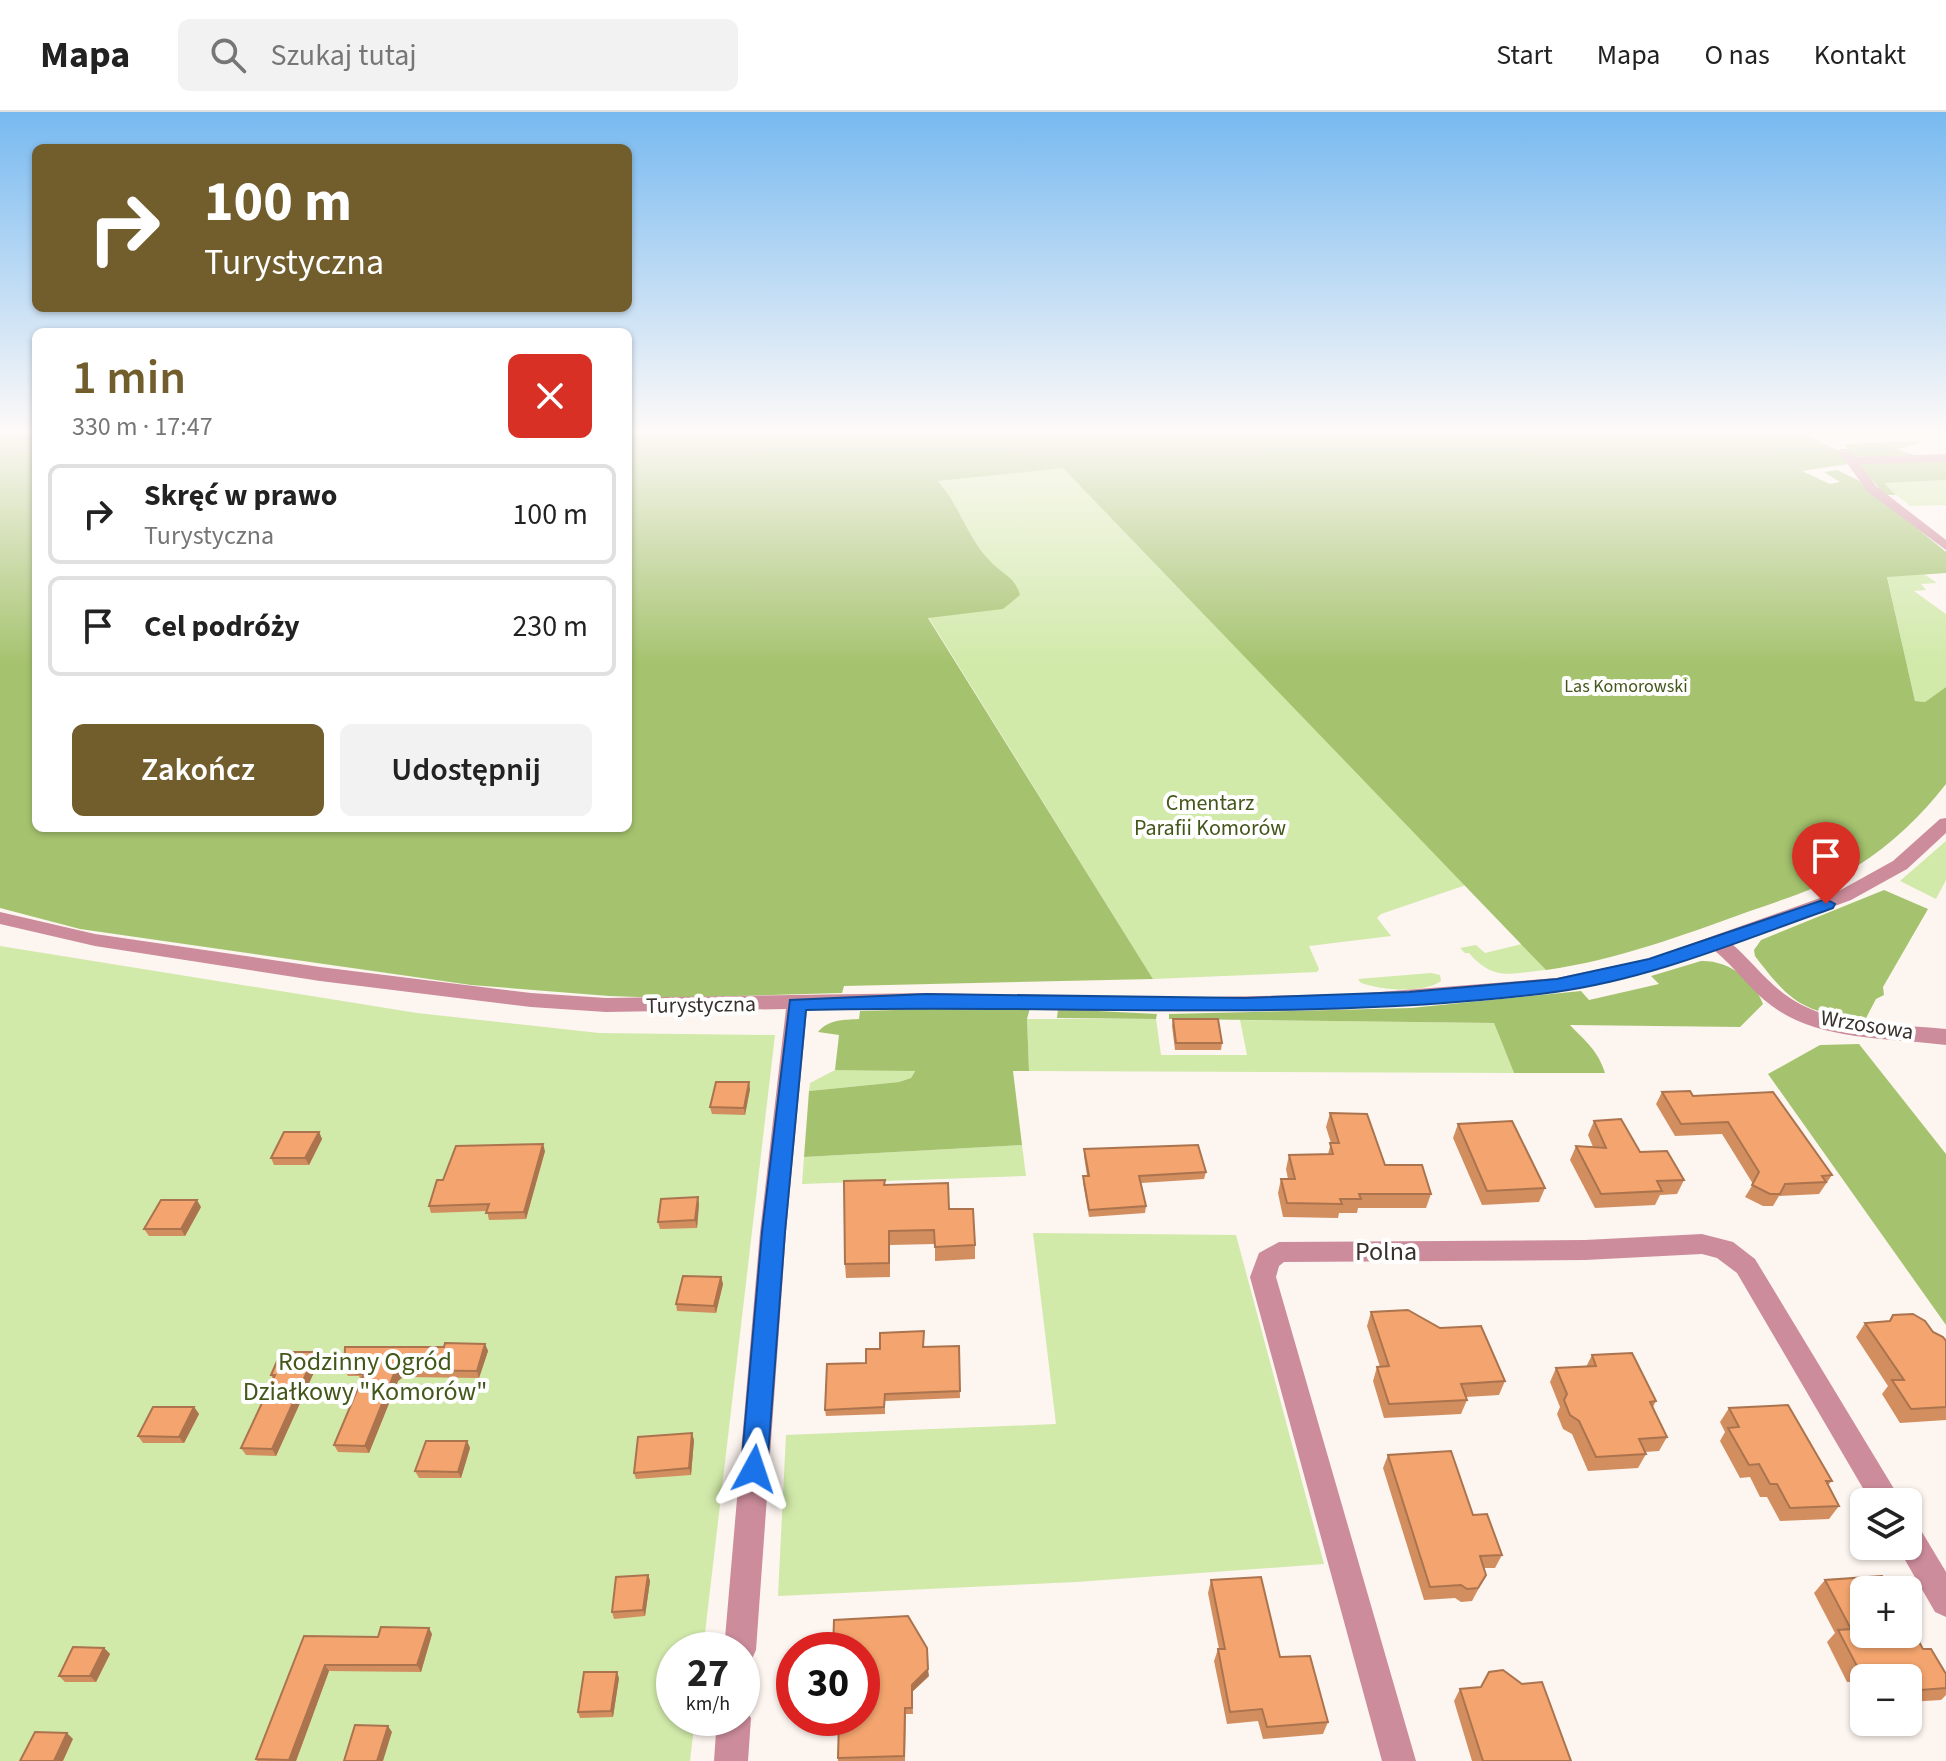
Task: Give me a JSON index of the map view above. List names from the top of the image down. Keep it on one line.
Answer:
{"streets":{"street":["Turystyczna","Wrzosowa","Polna"]},"crossings":[["Turystyczna","Wrzosowa"]],"parks":["Las Komorowski","Cmentarz Parafii Komorów","Rodzinny Ogród Działkowy \"Komorów\""],"page":{"header":"Mapa","search":"Szukaj tutaj","nav":["Start","Mapa","O nas","Kontakt"],"turn":["100 m","Turystyczna"],"heading":["1 min","330 m · 17:47"],"list":[{"name":"Skręć w prawo","note":"Turystyczna","value":"100 m"},{"name":"Cel podróży","value":"230 m"}],"buttons":["Zakończ","Udostępnij"],"map_buttons":["+","−"],"speed":"27 km/h","limit":"30"}}
